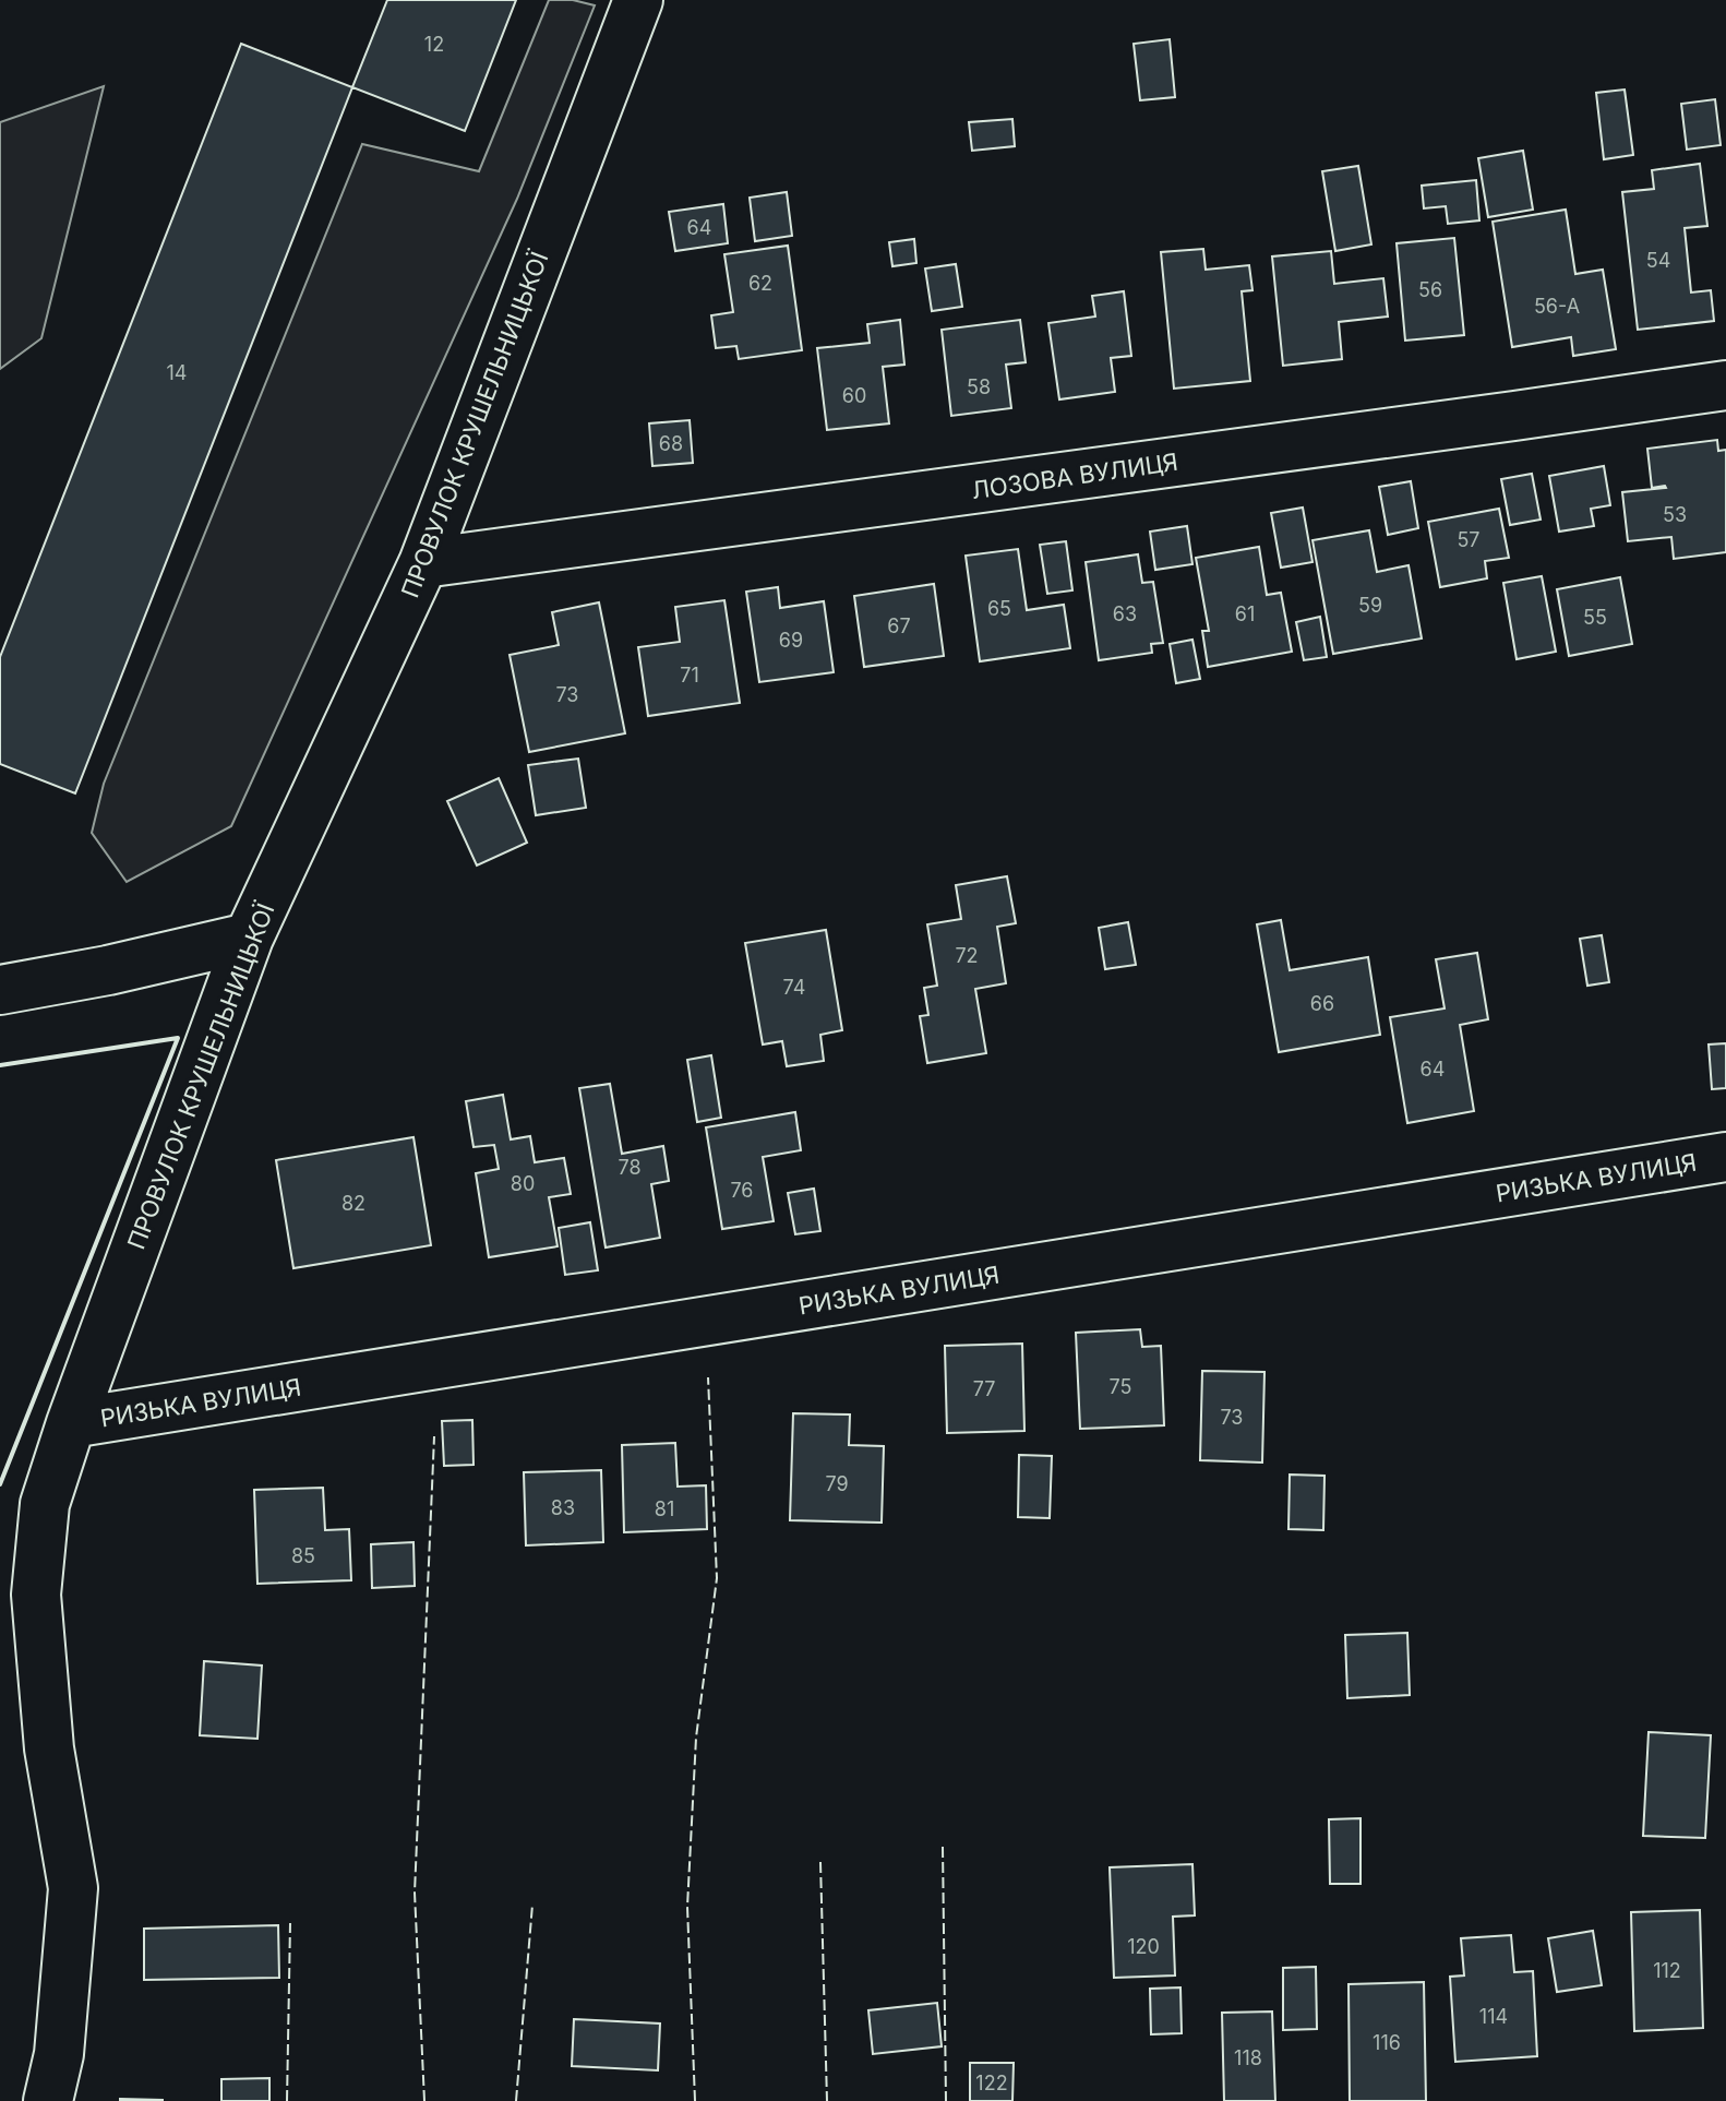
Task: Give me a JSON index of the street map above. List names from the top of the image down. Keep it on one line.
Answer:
{"streets":{"street":["ПРОВУЛОК КРУШЕЛЬНИЦЬКОЇ","ЛОЗОВА ВУЛИЦЯ","РИЗЬКА ВУЛИЦЯ"]},"crossings":[["ПРОВУЛОК КРУШЕЛЬНИЦЬКОЇ","ЛОЗОВА ВУЛИЦЯ"],["ПРОВУЛОК КРУШЕЛЬНИЦЬКОЇ","РИЗЬКА ВУЛИЦЯ"]],"house_numbers":["12","64","54","62","56","56-А","14","58","60","68","53","57","59","65","63","61","55","67","69","71","73","72","74","66","64","78","80","76","82","75","77","73","79","83","81","85","120","112","114","116","118","122"]}
